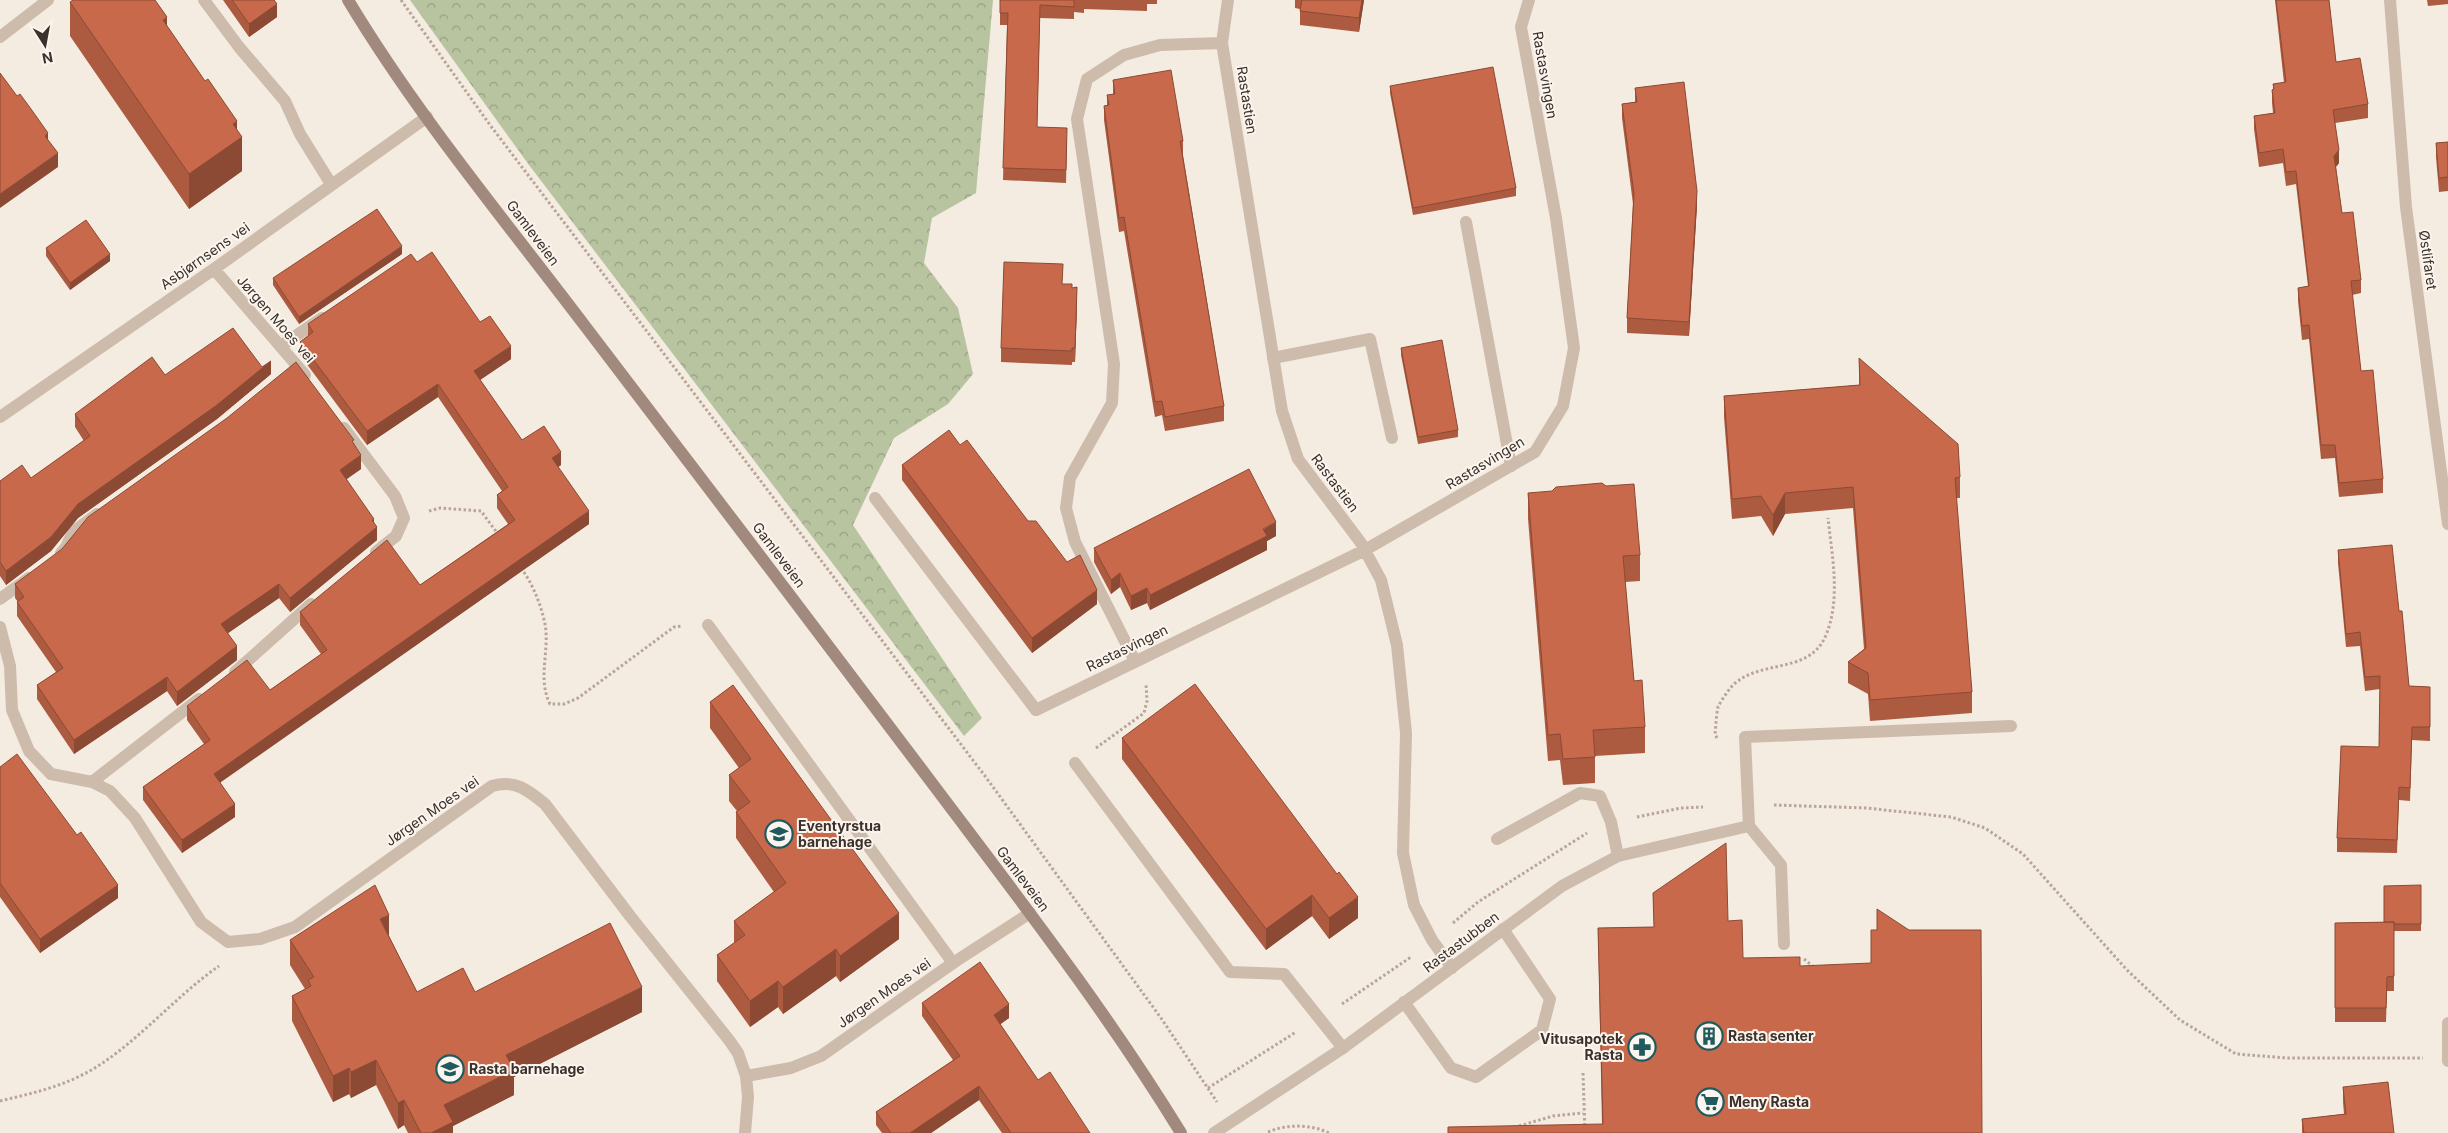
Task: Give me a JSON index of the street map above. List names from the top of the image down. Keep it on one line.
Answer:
{"streets":{"main road":["Gamleveien"],"street":["Rastasvingen","Rastastien","Asbjørnsens vei","Østlifaret","Jørgen Moes vei","Rastastubben"]},"crossings":[["Rastasvingen","Rastastien"],["Rastastien","Rastastubben"],["Gamleveien","Asbjørnsens vei"],["Gamleveien","Jørgen Moes vei"],["Asbjørnsens vei","Jørgen Moes vei"]],"places":{"school or university":["Eventyrstua barnehage","Rasta barnehage"],"building":["Rasta senter"],"pharmacy":["Vitusapotek Rasta"],"supermarket":["Meny Rasta"]},"north":"bottom"}
